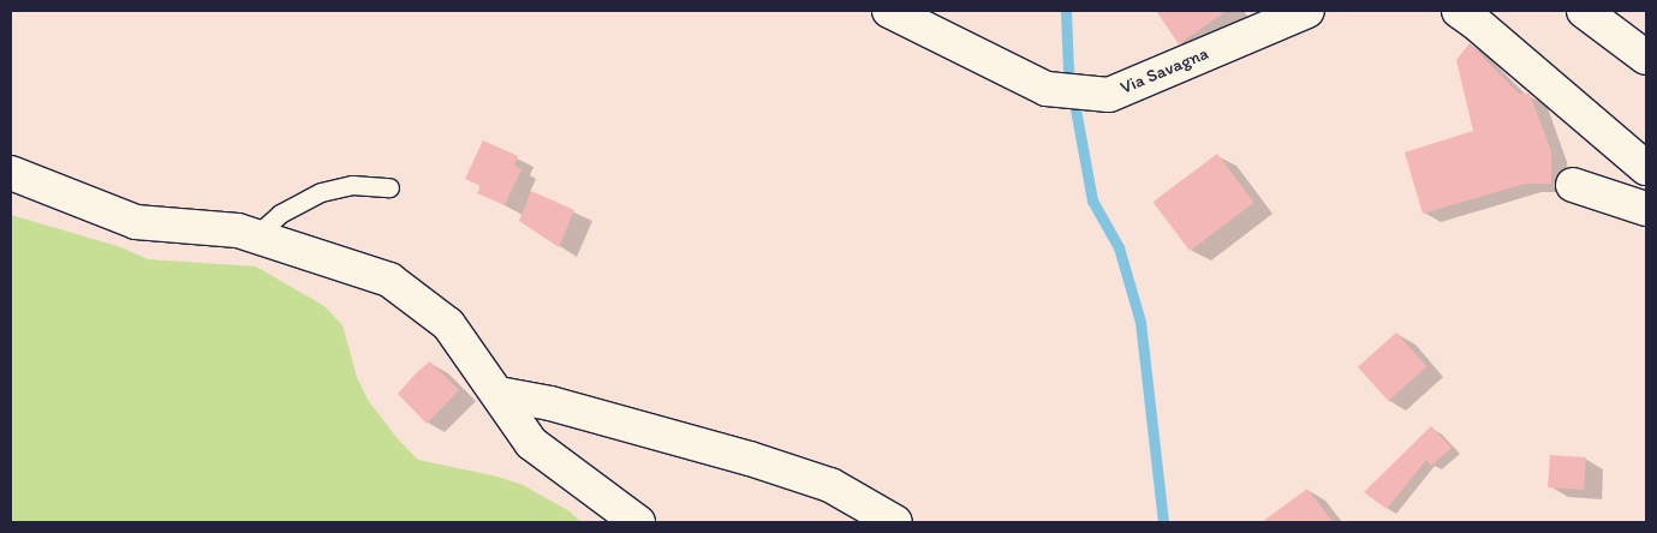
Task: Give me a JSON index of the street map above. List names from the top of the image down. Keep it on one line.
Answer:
{"streets":{"street":["Via Savagna"]}}
